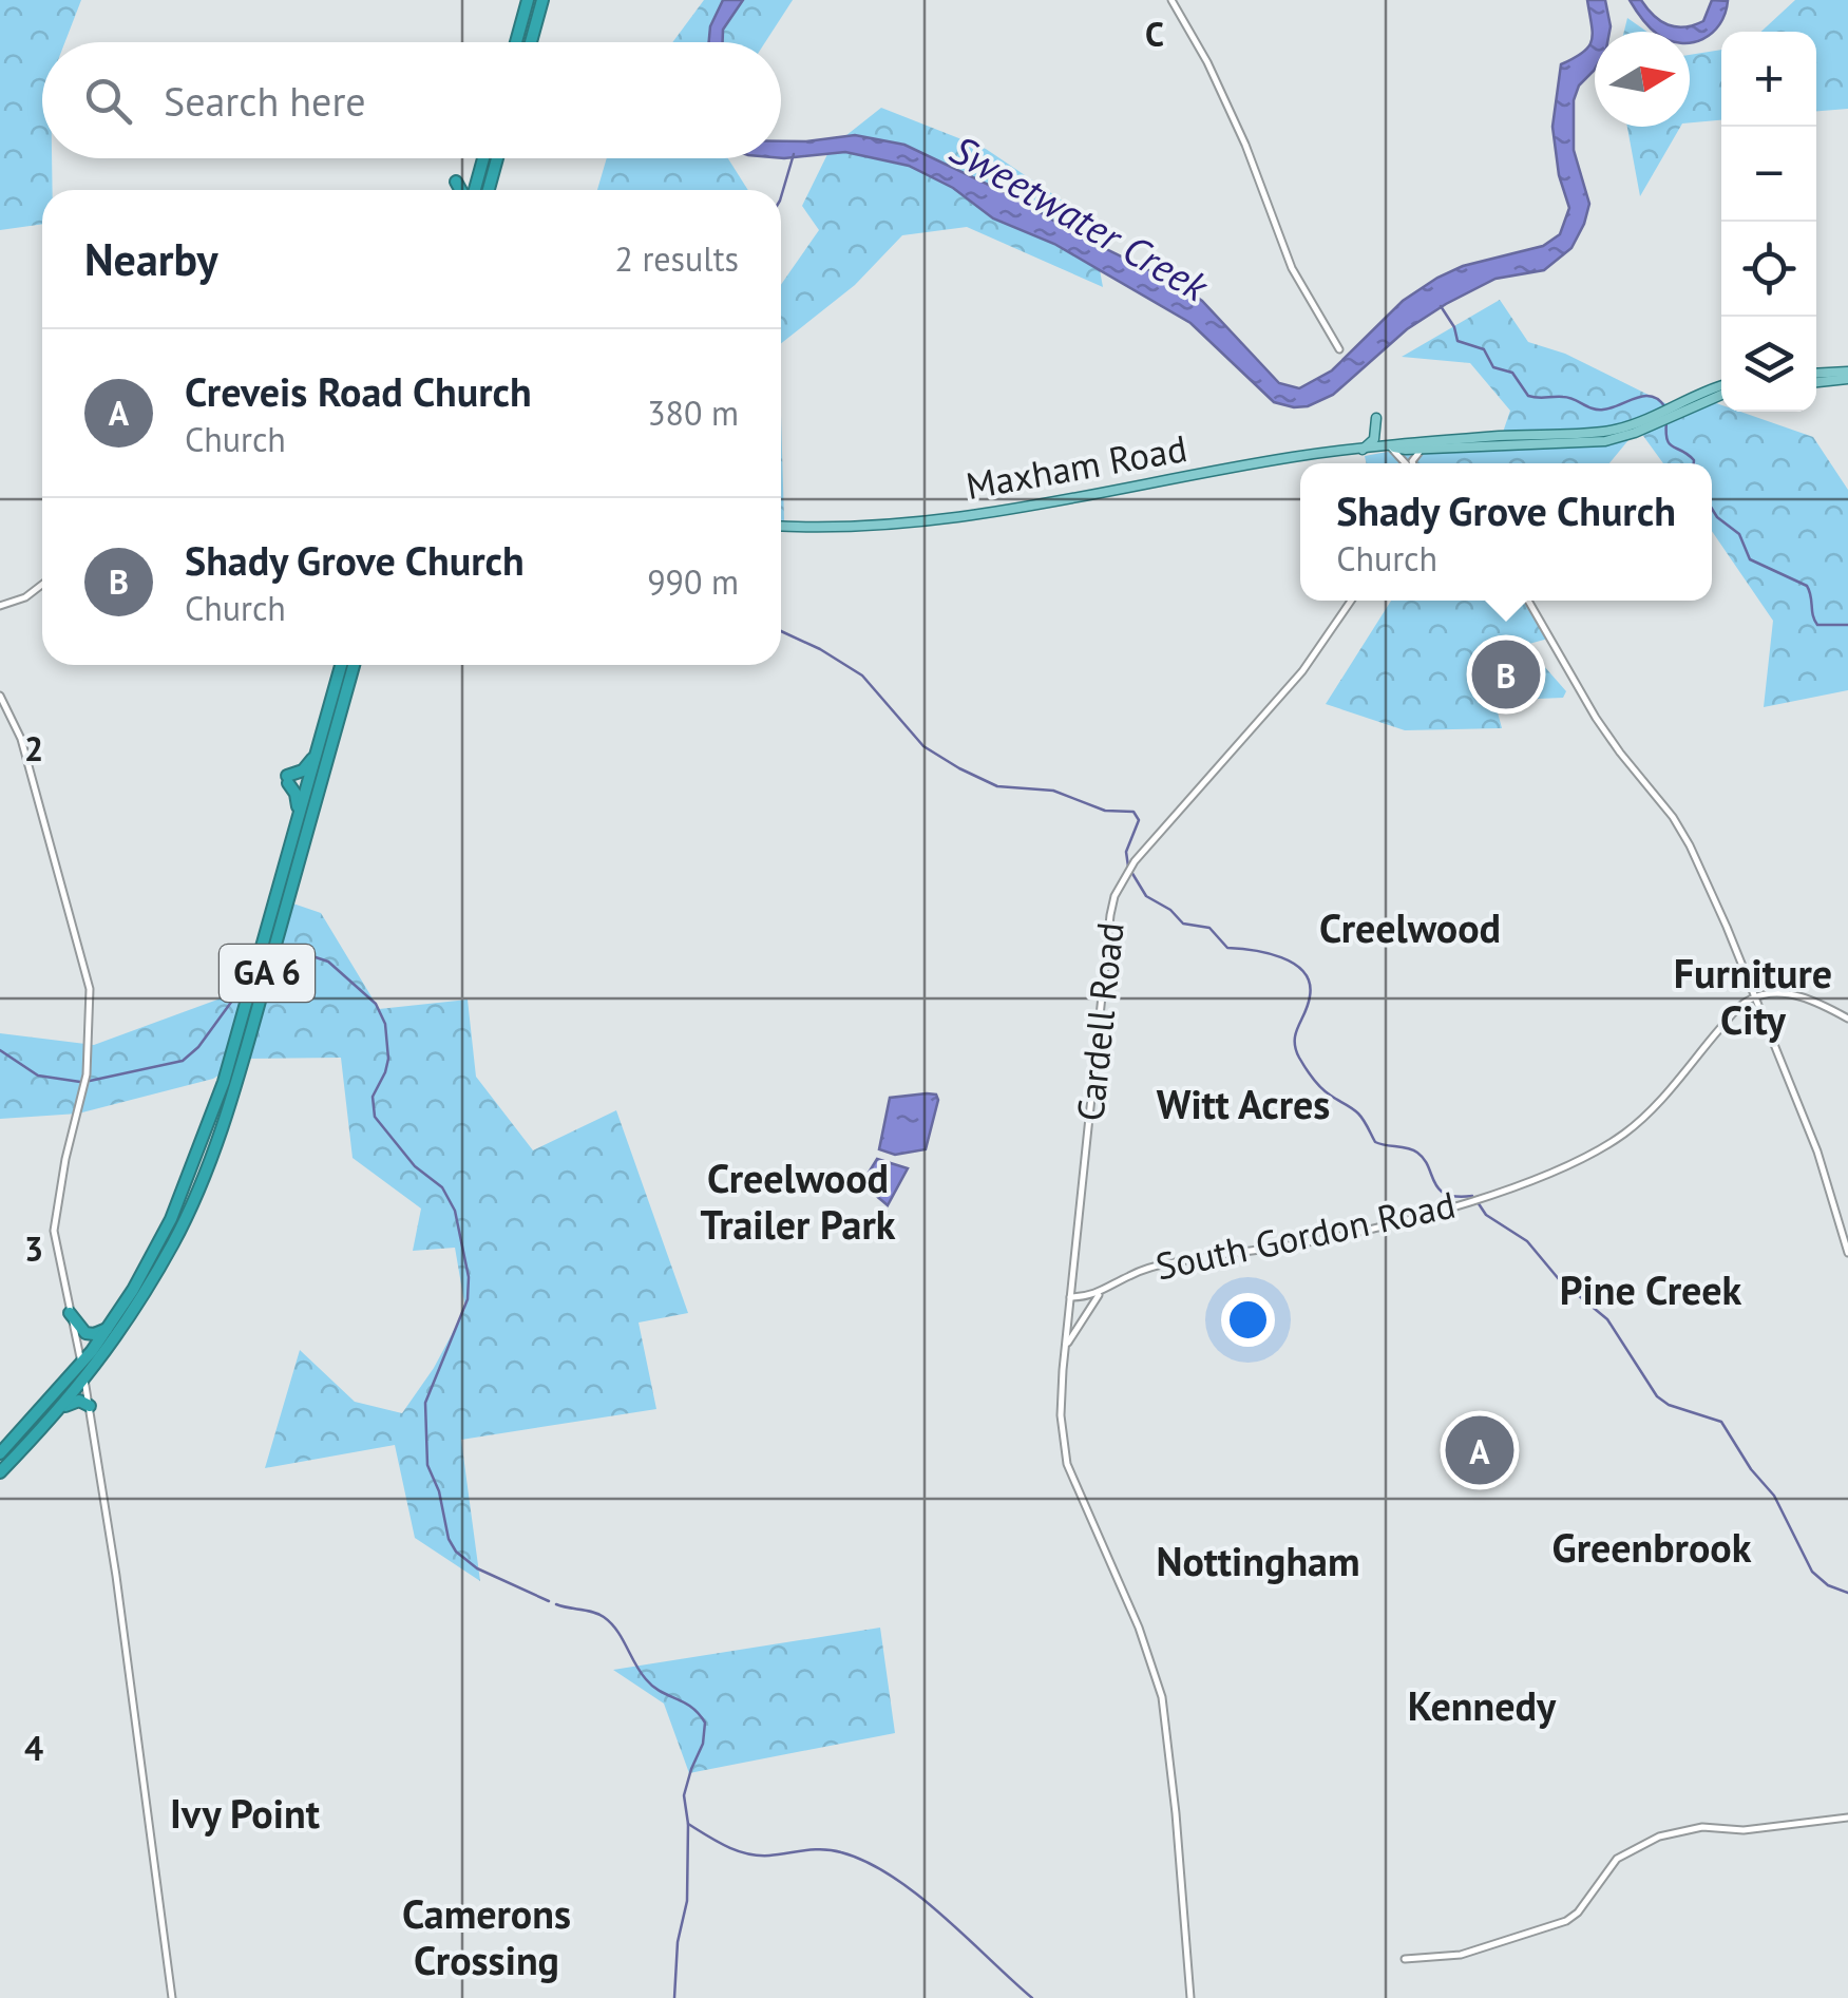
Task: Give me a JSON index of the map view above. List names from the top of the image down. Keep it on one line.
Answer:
{"streets":{"highway":["GA 6"],"main road":["Maxham Road"],"street":["Cardell Road","South Gordon Road"]},"crossings":[["Cardell Road","South Gordon Road"]],"districts":["Creelwood","Furniture City","Witt Acres","Creelwood Trailer Park","Pine Creek","Greenbrook","Nottingham","Kennedy","Ivy Point","Camerons Crossing"],"water":["Sweetwater Creek"],"north":"right","page":{"map_buttons":["+","−"],"search":"Search here","heading":["Nearby","2 results"],"list":[{"mark":"A","name":"Creveis Road Church","note":"Church","value":"380 m"},{"mark":"B","name":"Shady Grove Church","note":"Church","value":"990 m"}],"popup":["Shady Grove Church","Church"],"pins":["B","A"]},"grid":{"columns":["C"],"rows":["2","3","4"]}}
